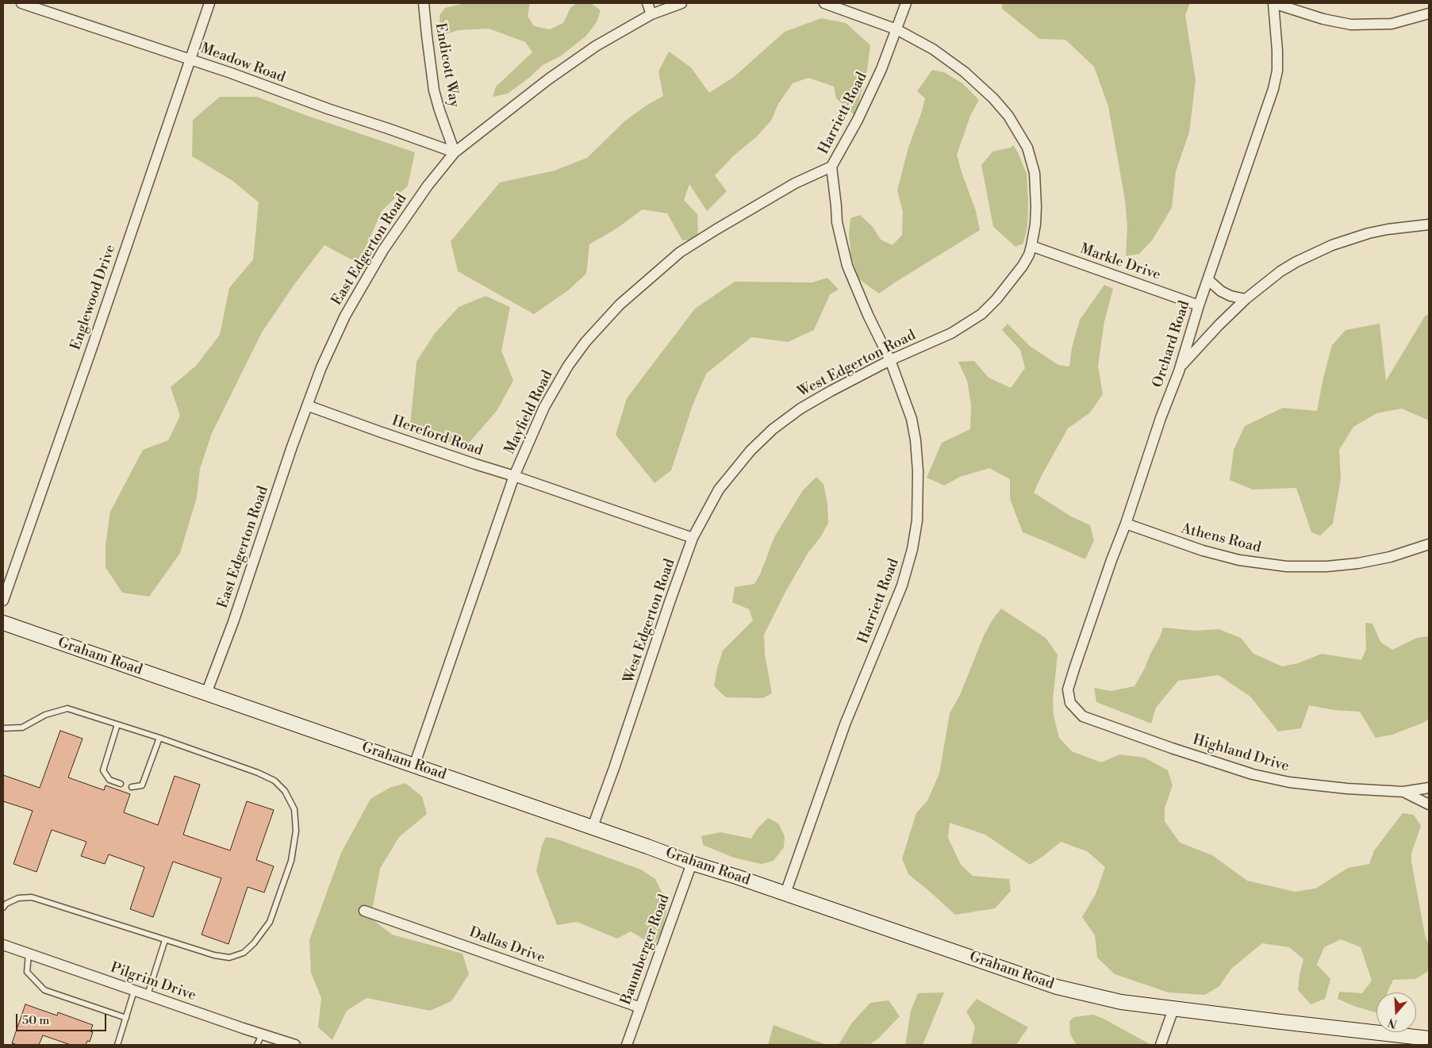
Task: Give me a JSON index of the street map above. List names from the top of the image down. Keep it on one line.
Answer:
{"streets":{"main road":["Graham Road"],"street":["Meadow Road","Endicott Way","Harriett Road","East Edgerton Road","Markle Drive","Englewood Drive","Orchard Road","West Edgerton Road","Mayfield Road","Hereford Road","Athens Road","Highland Drive","Dallas Drive","Baumberger Road","Pilgrim Drive"]},"crossings":[["Meadow Road","Endicott Way"],["Meadow Road","East Edgerton Road"],["Meadow Road","Englewood Drive"],["Endicott Way","East Edgerton Road"],["Harriett Road","West Edgerton Road"],["Harriett Road","Mayfield Road"],["Harriett Road","Graham Road"],["East Edgerton Road","Hereford Road"],["East Edgerton Road","Graham Road"],["Markle Drive","Orchard Road"],["Markle Drive","West Edgerton Road"],["Orchard Road","Athens Road"],["Orchard Road","Highland Drive"],["West Edgerton Road","Hereford Road"],["West Edgerton Road","Graham Road"],["Mayfield Road","Hereford Road"],["Mayfield Road","Graham Road"],["Graham Road","Baumberger Road"],["Dallas Drive","Baumberger Road"]],"scale_bar":"50 m","north":"bottom"}
